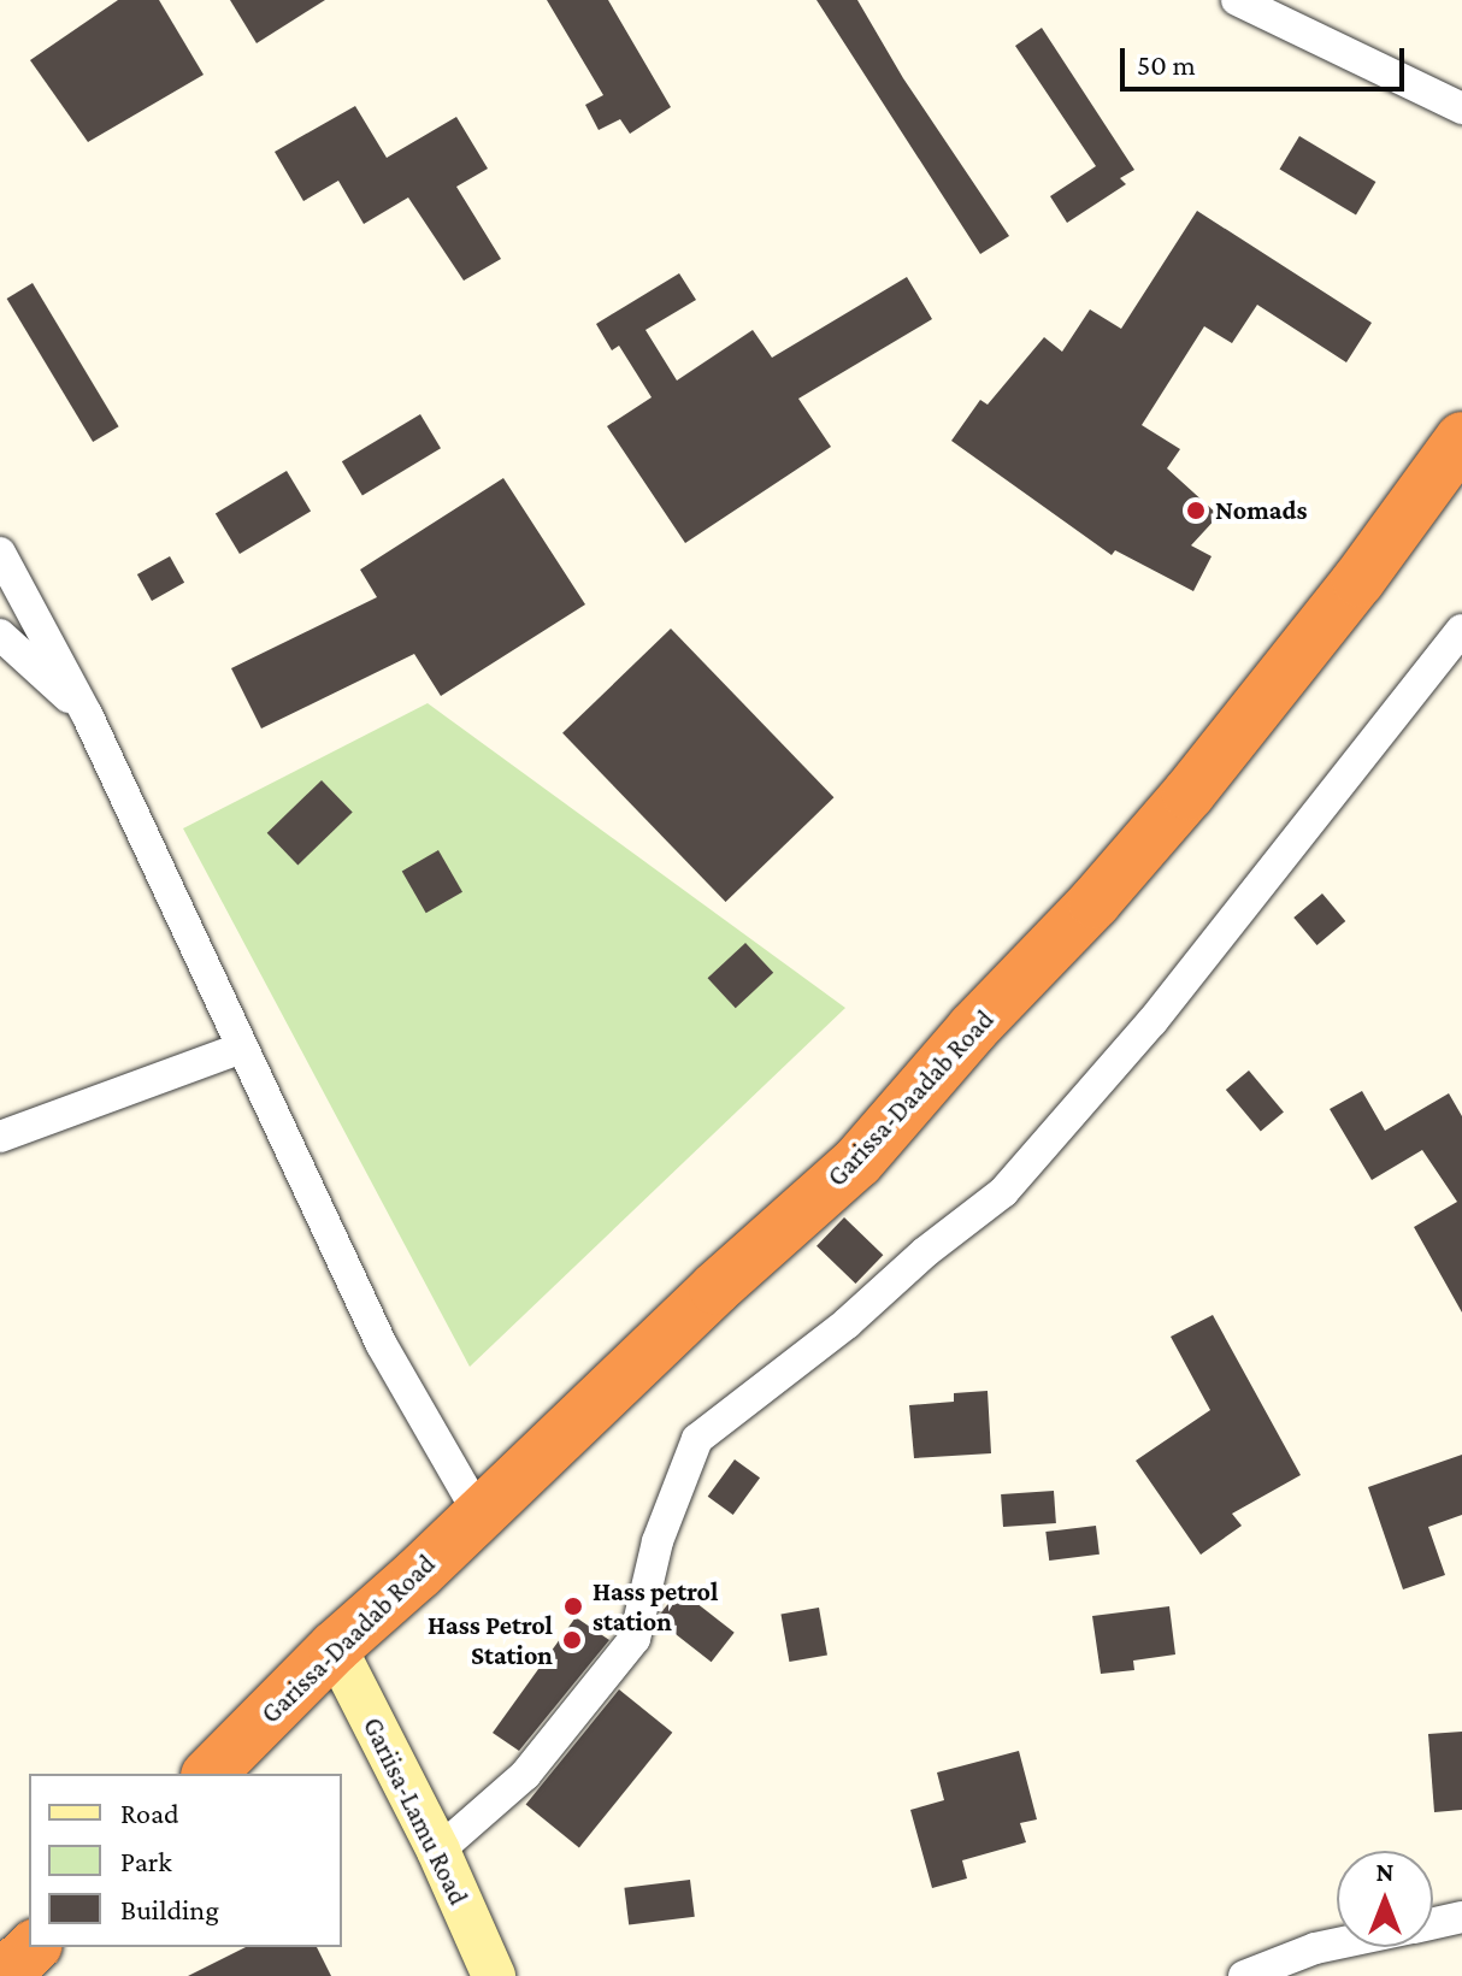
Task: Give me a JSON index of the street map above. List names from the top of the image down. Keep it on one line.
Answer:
{"streets":{"highway":["Garissa-Daadab Road"],"street":["Gariisa-Lamu Road"]},"crossings":[["Garissa-Daadab Road","Gariisa-Lamu Road"]],"places":["Nomads","Hass petrol station","Hass Petrol Station"],"legend":["Road","Park","Building"],"scale_bar":"50 m","north":"top"}
